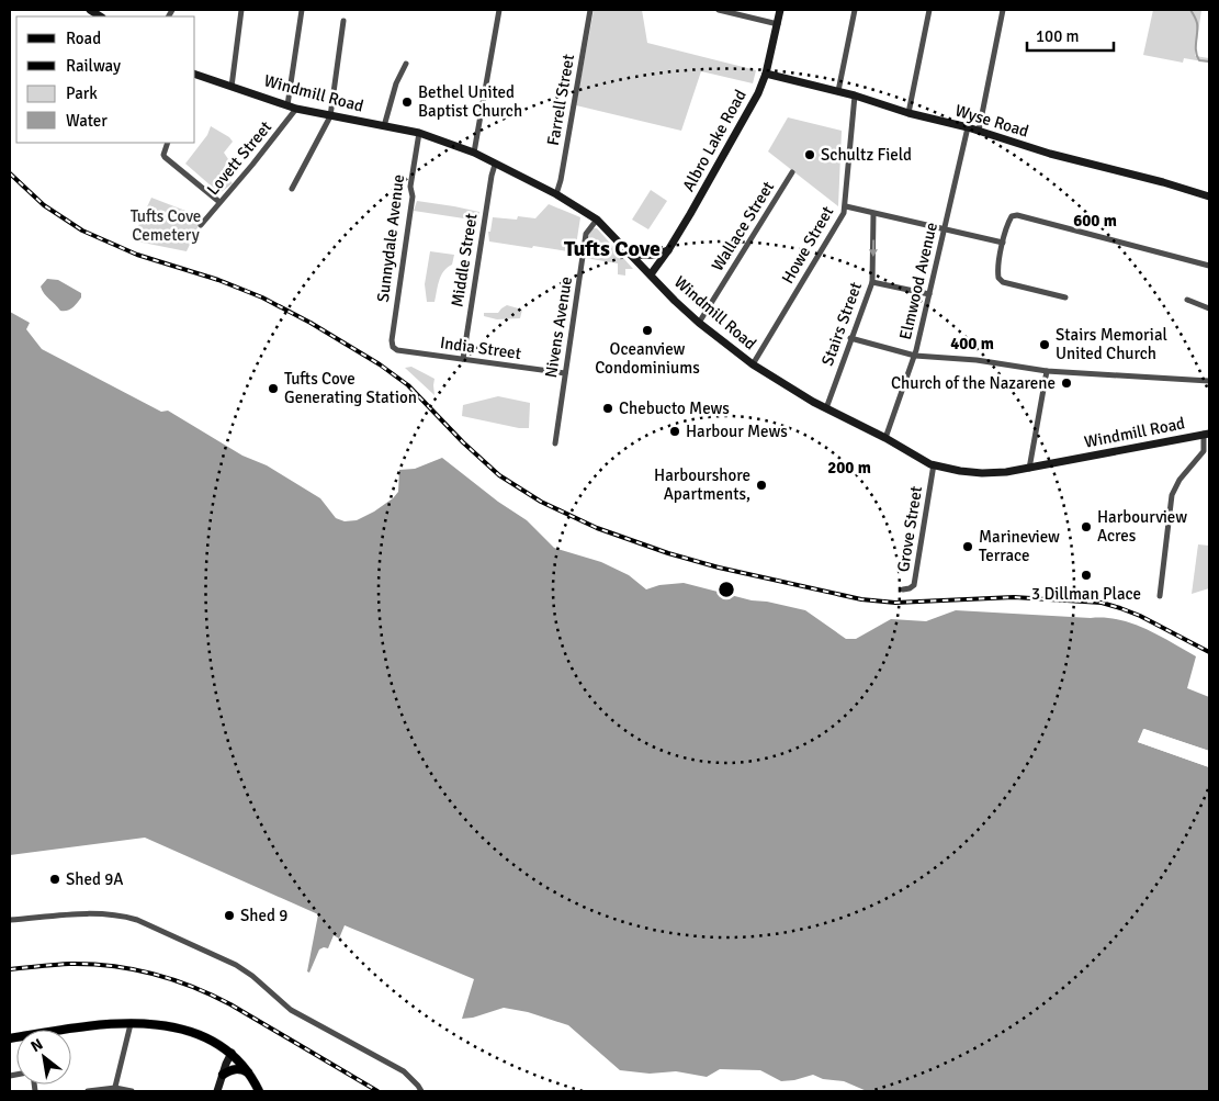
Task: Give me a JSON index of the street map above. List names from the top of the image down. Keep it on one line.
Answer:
{"streets":{"main road":["Windmill Road","Wyse Road","Albro Lake Road"],"street":["Farrell Street","Lovett Street","Wallace Street","Sunnydale Avenue","Howe Street","Middle Street","Elmwood Avenue","Stairs Street","Nivens Avenue","India Street","Grove Street"]},"crossings":[["Windmill Road","Farrell Street"],["Windmill Road","Albro Lake Road"],["Windmill Road","Lovett Street"],["Windmill Road","Wallace Street"],["Windmill Road","Sunnydale Avenue"],["Windmill Road","Howe Street"],["Windmill Road","Middle Street"],["Windmill Road","Elmwood Avenue"],["Windmill Road","Stairs Street"],["Windmill Road","Nivens Avenue"],["Windmill Road","Grove Street"],["Wyse Road","Albro Lake Road"],["Wyse Road","Howe Street"],["Wyse Road","Elmwood Avenue"],["Sunnydale Avenue","India Street"],["Middle Street","India Street"],["Nivens Avenue","India Street"]],"districts":["Tufts Cove"],"parks":["Tufts Cove Cemetery"],"places":["Bethel United Baptist Church","Schultz Field","Oceanview Condominiums","Stairs Memorial United Church","Church of the Nazarene","Tufts Cove Generating Station","Chebucto Mews","Harbour Mews","Harbourshore Apartments,","Harbourview Acres","Marineview Terrace","3 Dillman Place","Shed 9A","Shed 9"],"legend":["Road","Railway","Park","Water"],"scale_bar":"100 m","north":"top left","rings":["600 m","400 m","200 m"]}
